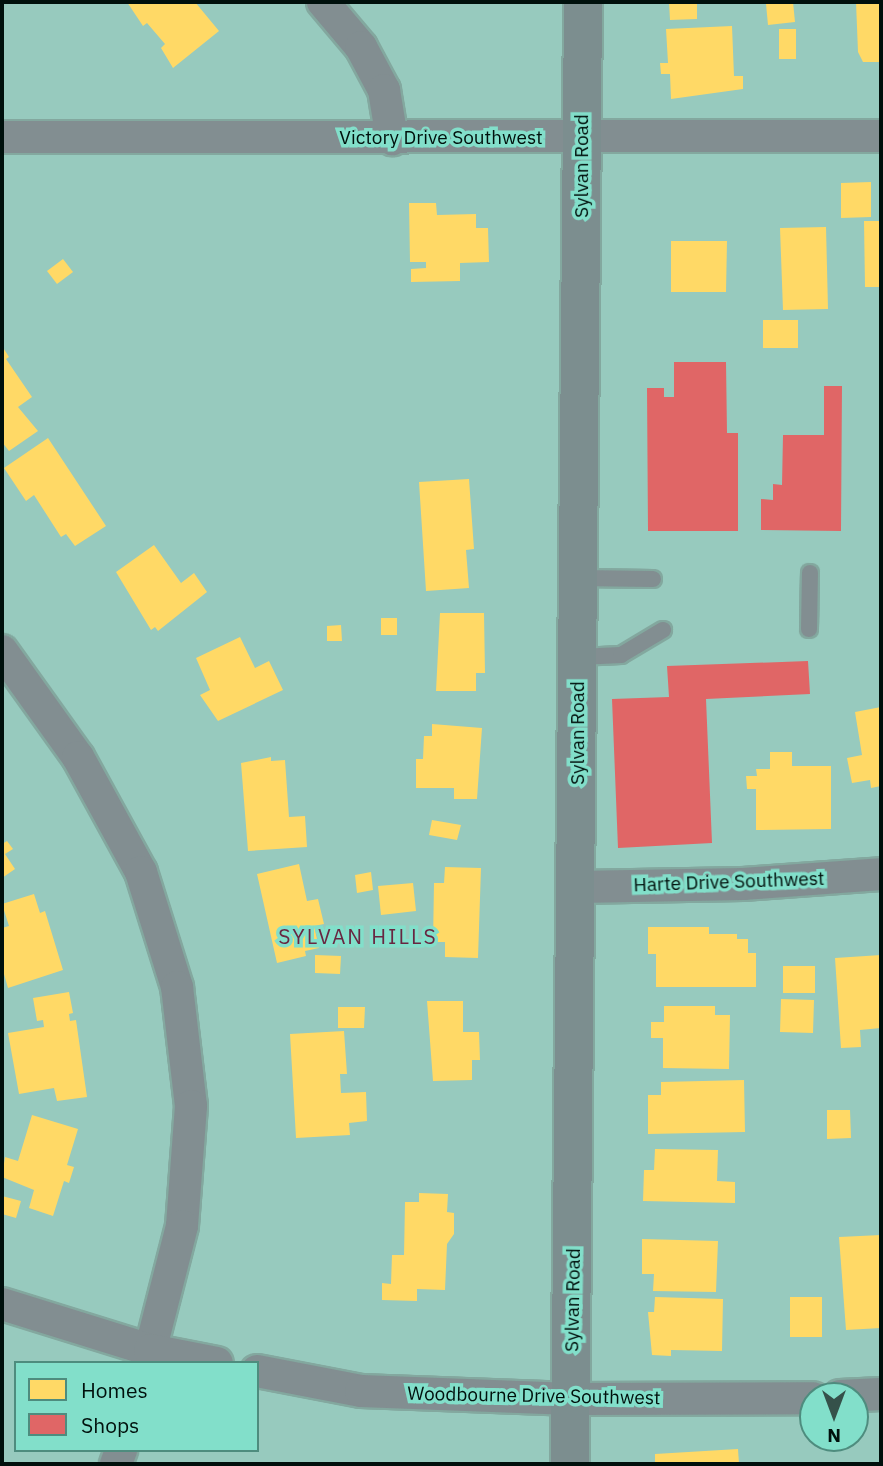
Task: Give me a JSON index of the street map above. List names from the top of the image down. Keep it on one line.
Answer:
{"streets":{"main road":["Sylvan Road"],"street":["Victory Drive Southwest","Harte Drive Southwest","Woodbourne Drive Southwest"]},"crossings":[["Victory Drive Southwest","Sylvan Road"],["Sylvan Road","Harte Drive Southwest"],["Sylvan Road","Woodbourne Drive Southwest"]],"districts":["SYLVAN HILLS"],"legend":["Homes","Shops"],"north":"bottom"}
